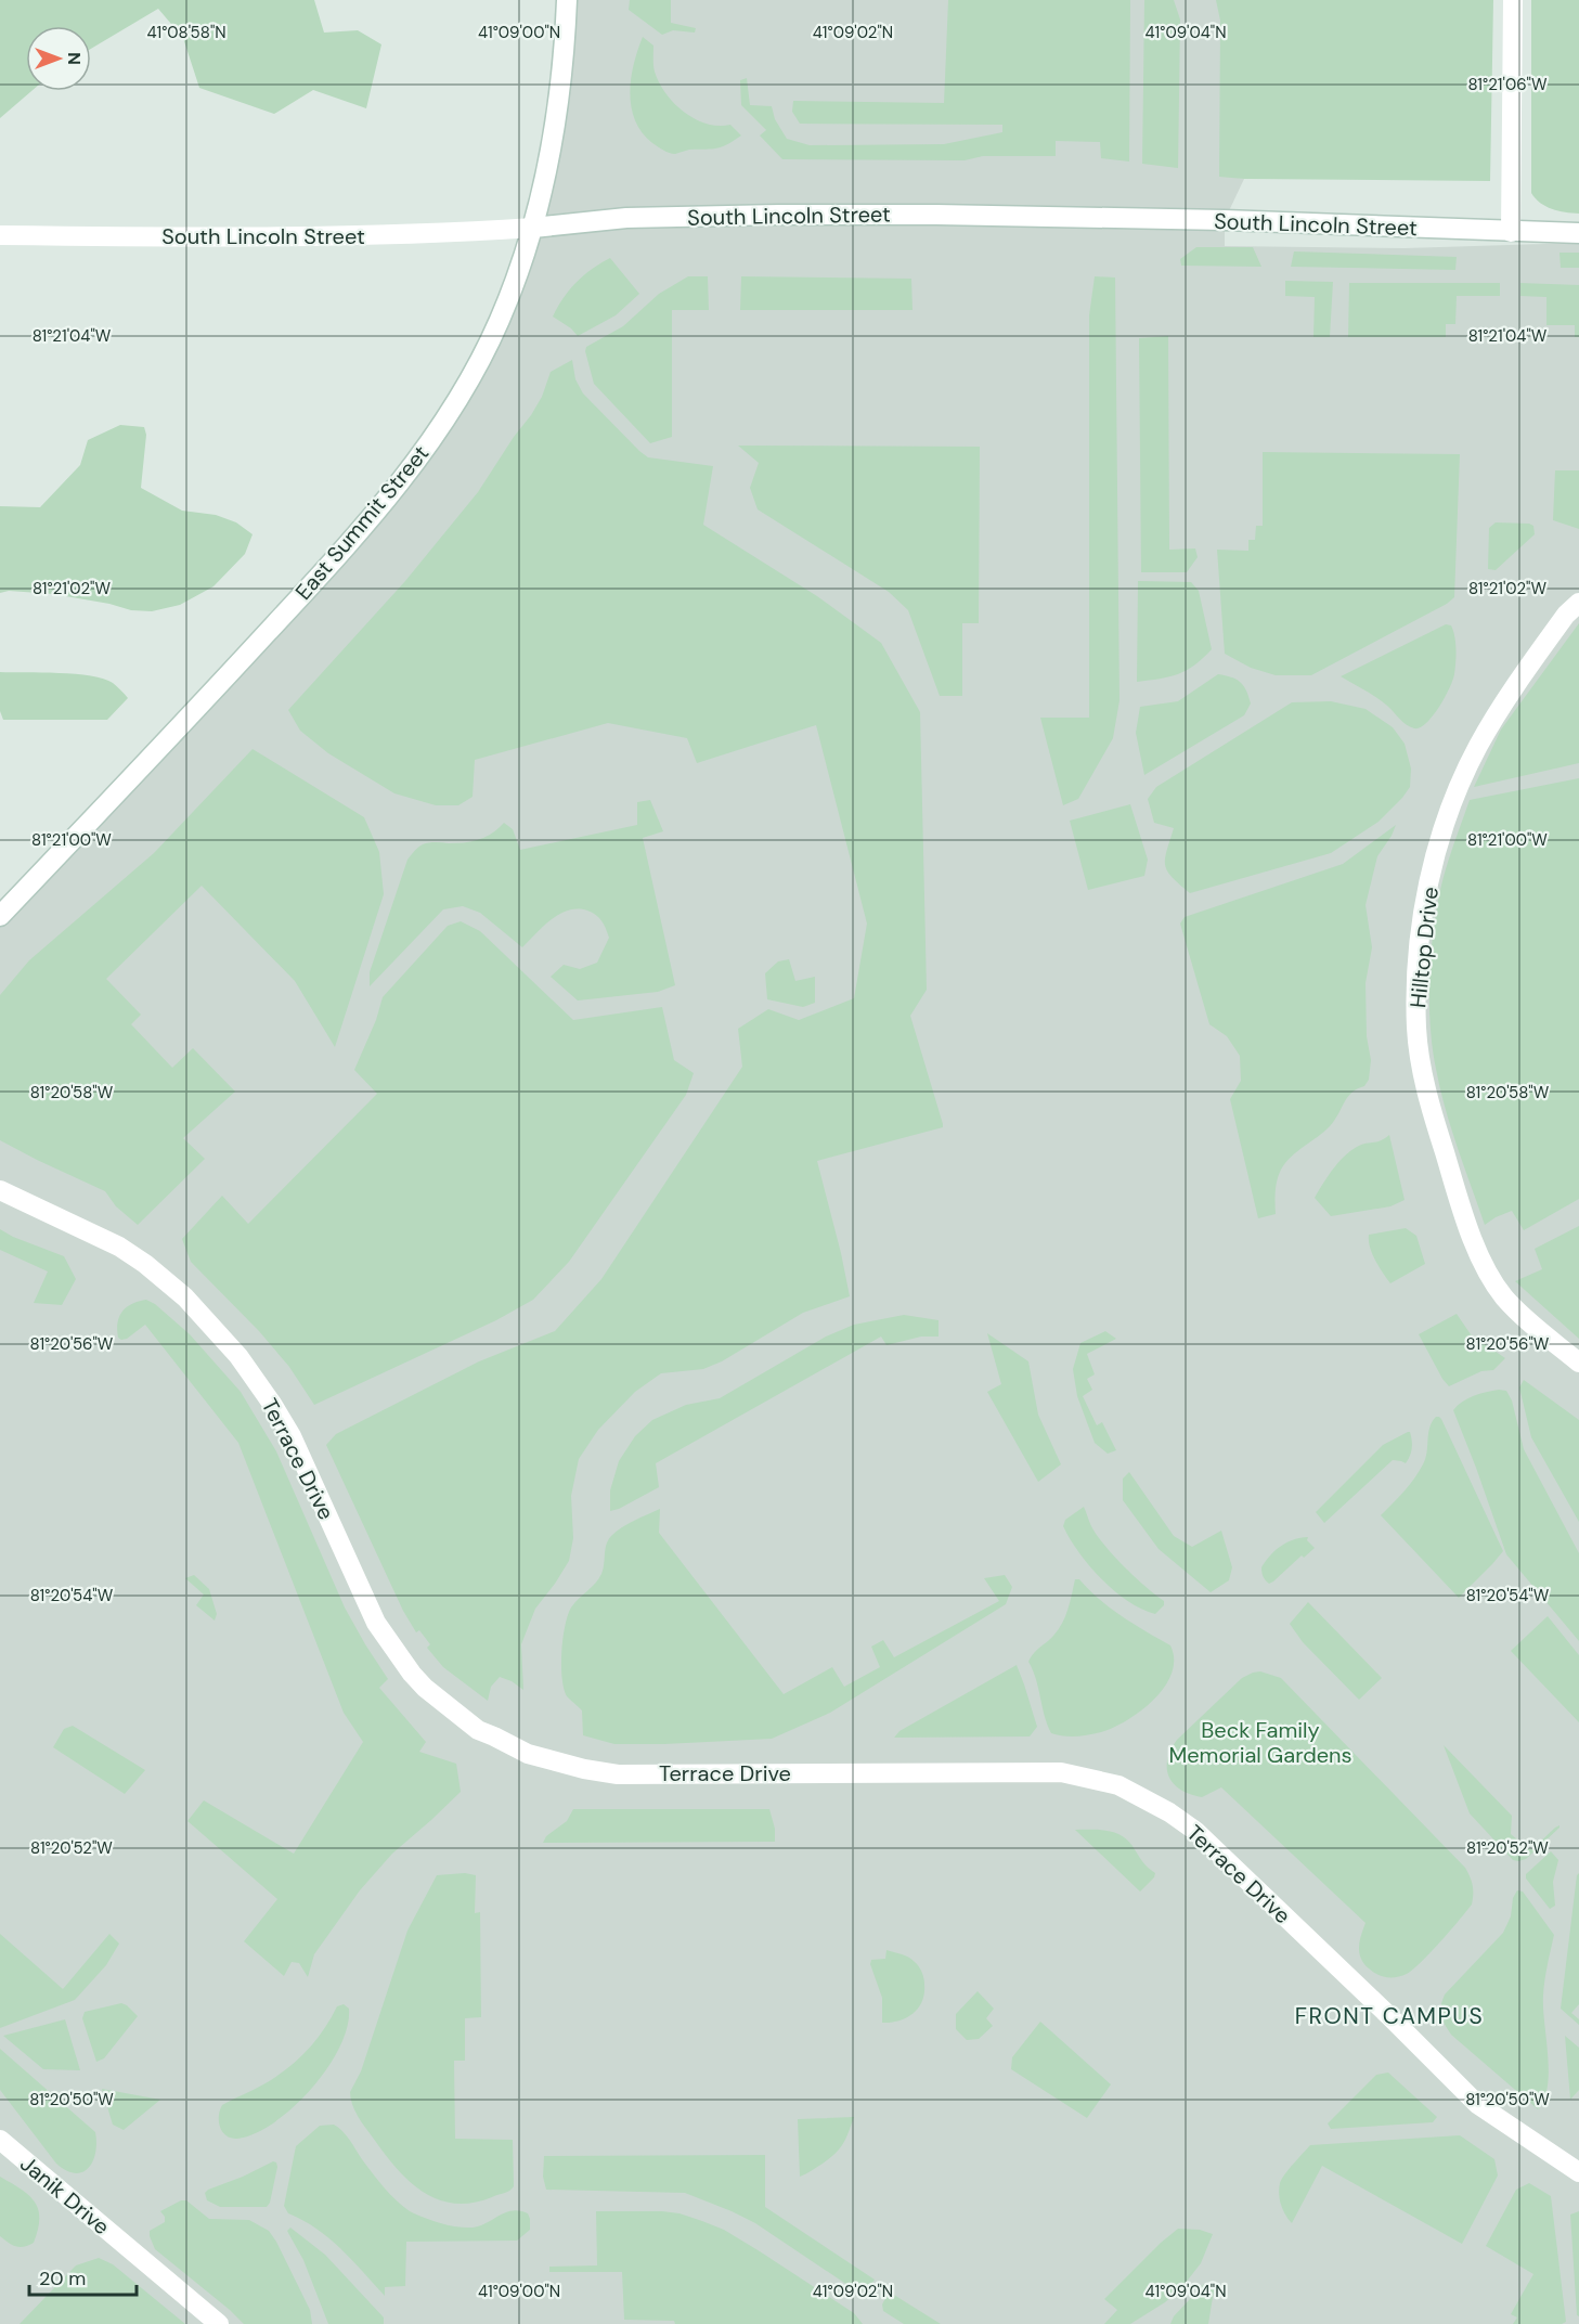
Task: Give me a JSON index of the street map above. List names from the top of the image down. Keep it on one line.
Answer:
{"streets":{"street":["South Lincoln Street","East Summit Street","Hilltop Drive","Terrace Drive","Janik Drive"]},"crossings":[["South Lincoln Street","East Summit Street"]],"districts":["FRONT CAMPUS"],"parks":["Beck Family Memorial Gardens"],"scale_bar":"20 m","north":"right","coordinates":["41°08'58\"N","41°09'00\"N","41°09'02\"N","41°09'04\"N","81°21'06\"W","81°21'04\"W","81°21'02\"W","81°21'00\"W","81°20'58\"W","81°20'56\"W","81°20'54\"W","81°20'52\"W","81°20'50\"W"]}
